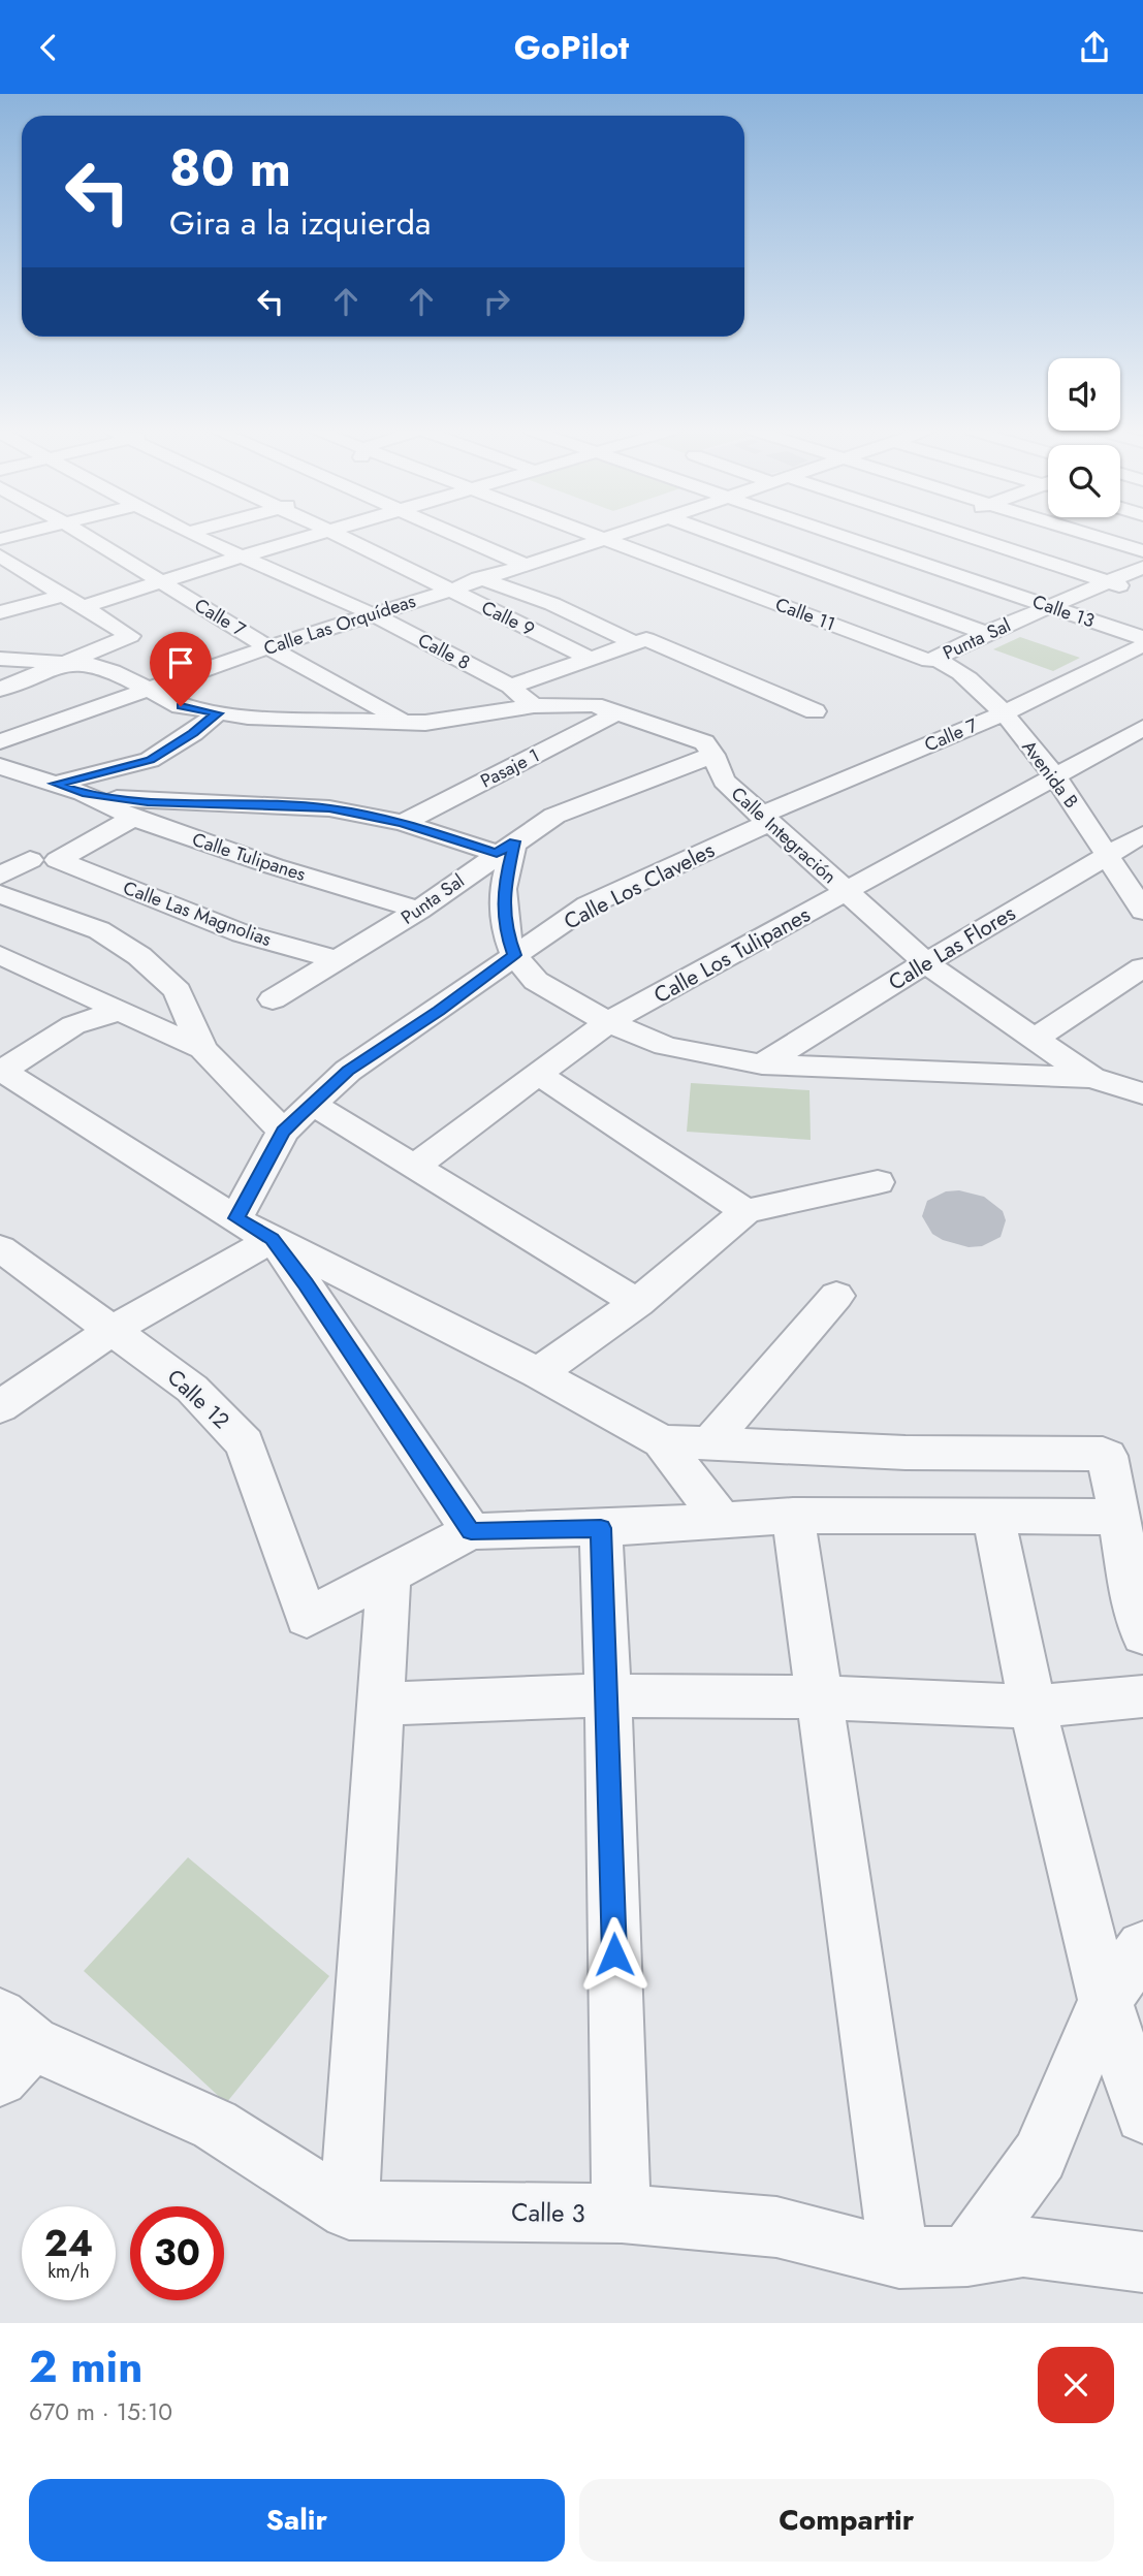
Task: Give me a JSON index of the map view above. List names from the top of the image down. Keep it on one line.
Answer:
{"streets":{"street":["Calle 13","Calle 11","Calle 7","Calle 9","Calle Las Orquídeas","Punta Sal","Calle 8","Pasaje 1","Avenida B","Calle Integración","Calle Tulipanes","Calle Los Claveles","Calle Las Magnolias","Calle Las Flores","Calle Los Tulipanes","Calle 12","Calle 3"]},"crossings":[["Calle 13","Calle 7"],["Calle 13","Punta Sal"],["Calle 11","Calle Las Orquídeas"],["Calle 11","Punta Sal"],["Calle 11","Avenida B"],["Calle 7","Calle Las Orquídeas"],["Calle 7","Avenida B"],["Calle 7","Calle Integración"],["Calle 7","Calle Los Claveles"],["Calle 9","Calle Las Orquídeas"],["Calle Las Orquídeas","Calle 8"],["Calle Las Orquídeas","Calle Integración"],["Punta Sal","Avenida B"],["Punta Sal","Calle Integración"],["Punta Sal","Calle Tulipanes"],["Punta Sal","Calle Las Magnolias"],["Calle 8","Calle Integración"],["Pasaje 1","Calle Integración"],["Pasaje 1","Calle Tulipanes"],["Avenida B","Calle Las Flores"],["Avenida B","Calle Los Tulipanes"],["Calle Integración","Calle Tulipanes"],["Calle Integración","Calle Los Claveles"],["Calle Integración","Calle Las Flores"],["Calle Integración","Calle Los Tulipanes"],["Calle Tulipanes","Calle Las Magnolias"]],"page":{"header":"GoPilot","turn":["80 m","Gira a la izquierda"],"speed":"24 km/h","limit":"30","heading":["2 min","670 m · 15:10"],"buttons":["Salir","Compartir"]}}
